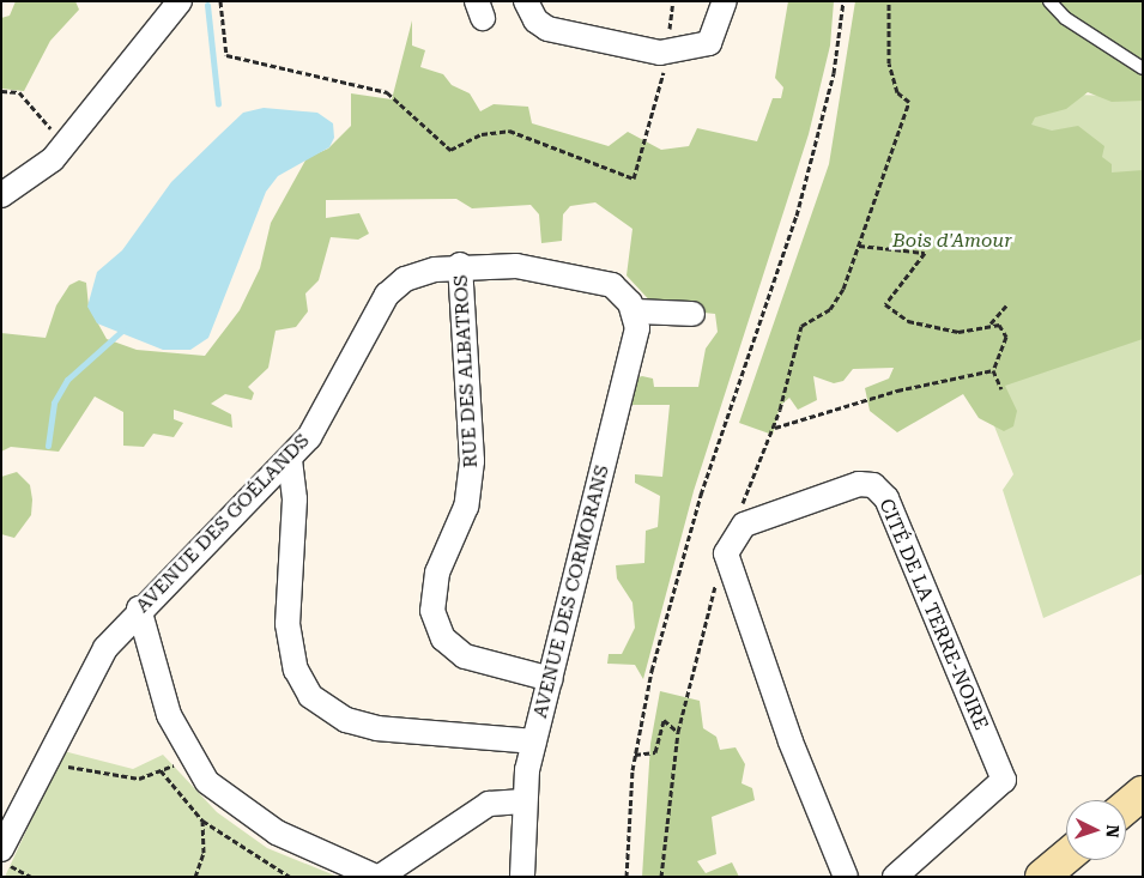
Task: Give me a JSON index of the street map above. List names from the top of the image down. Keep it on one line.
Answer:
{"streets":{"street":["RUE DES ALBATROS","AVENUE DES GOÉLANDS","AVENUE DES CORMORANS","CITÉ DE LA TERRE-NOIRE"]},"crossings":[["RUE DES ALBATROS","AVENUE DES GOÉLANDS"],["RUE DES ALBATROS","AVENUE DES CORMORANS"],["AVENUE DES GOÉLANDS","AVENUE DES CORMORANS"]],"parks":["Bois d'Amour"],"north":"right"}
